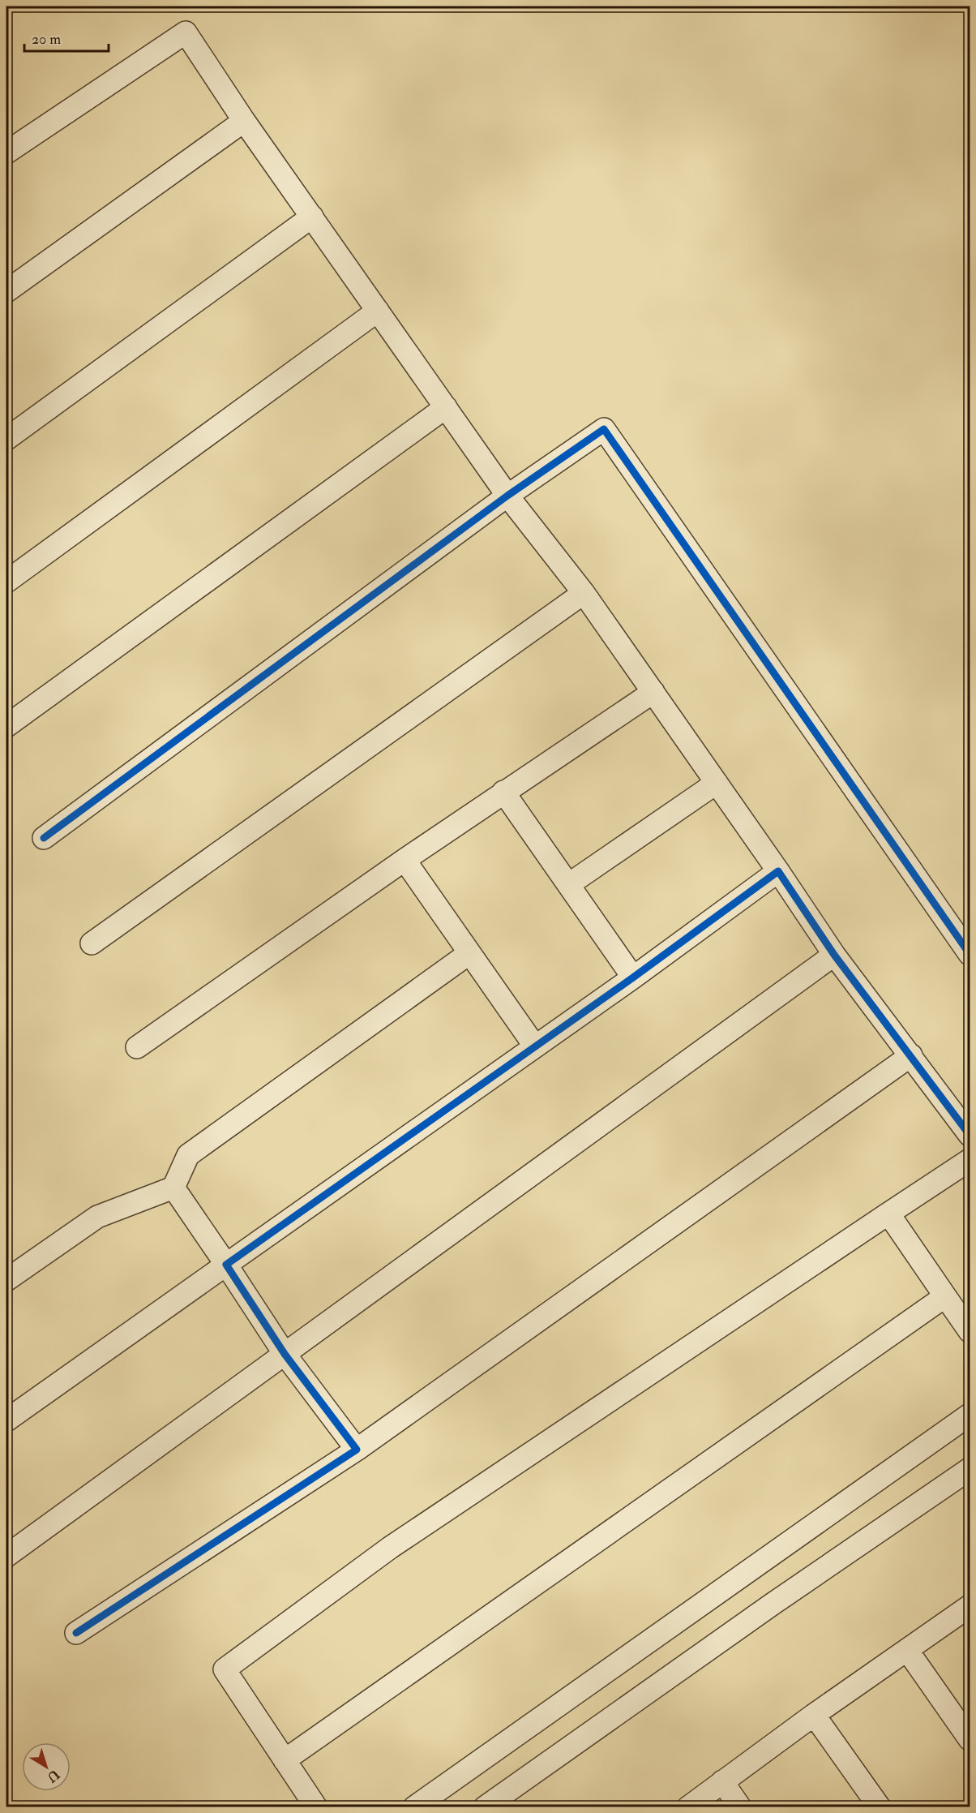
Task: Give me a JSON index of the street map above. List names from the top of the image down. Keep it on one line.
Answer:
{"scale_bar":"20 m","north":"bottom right"}
